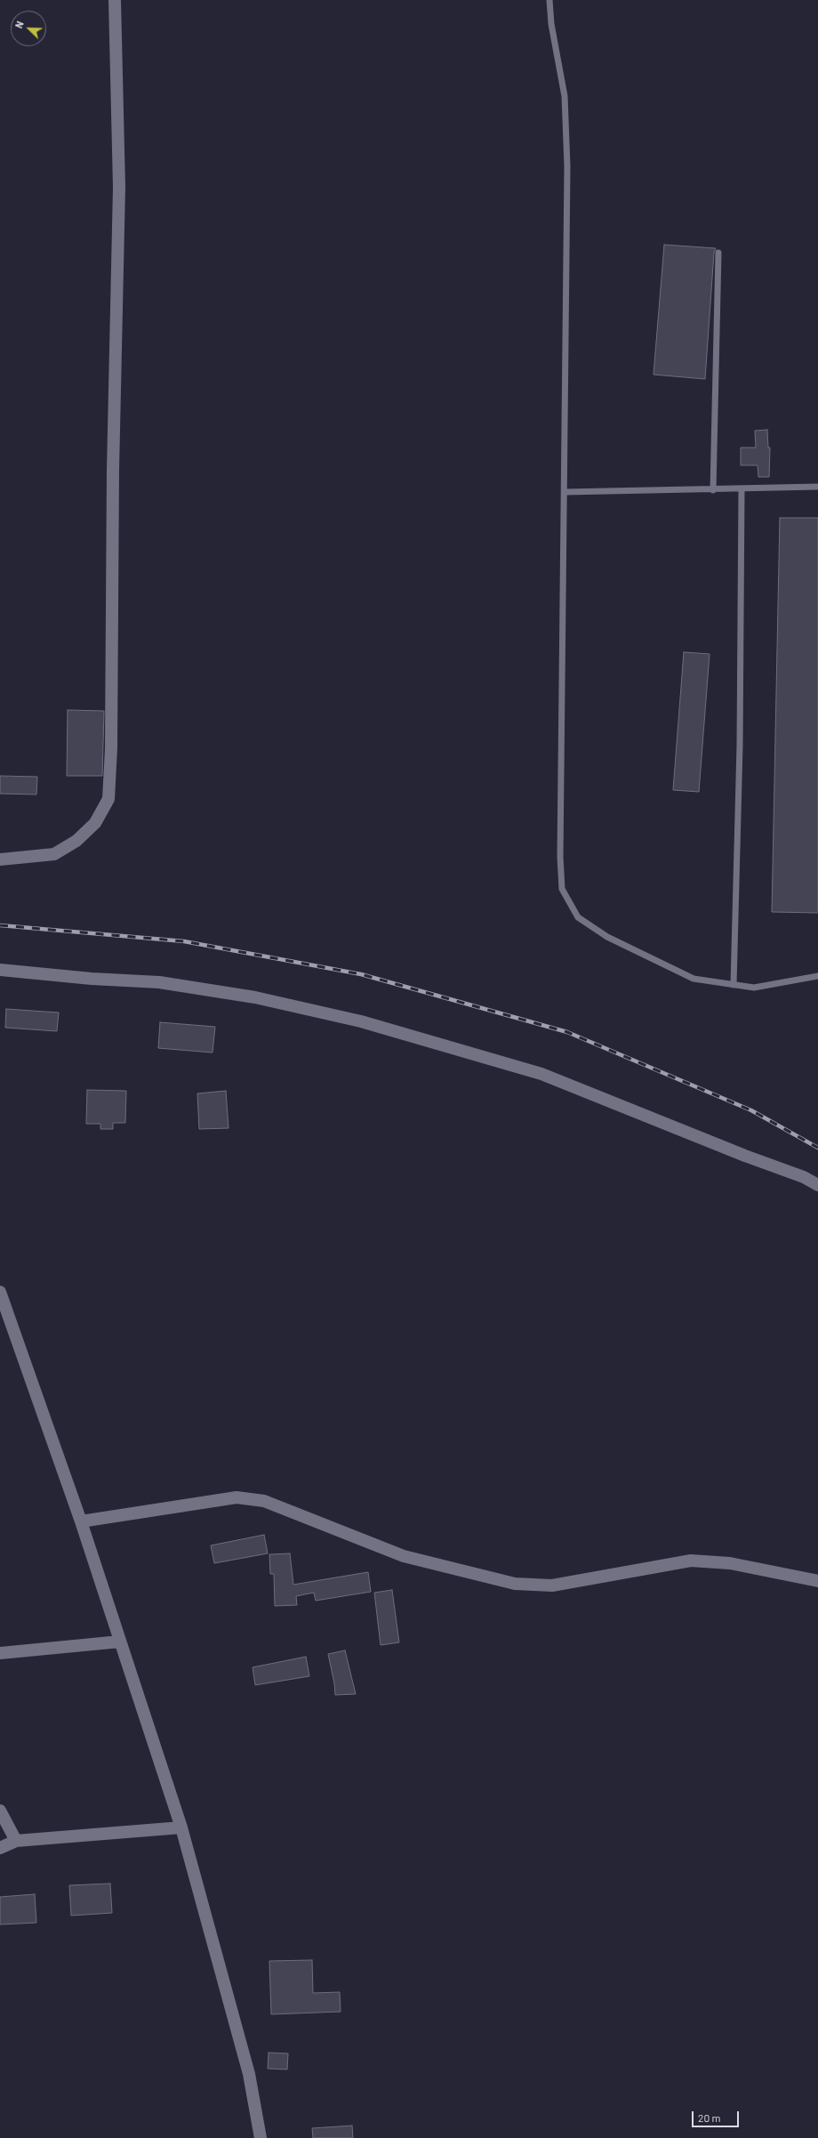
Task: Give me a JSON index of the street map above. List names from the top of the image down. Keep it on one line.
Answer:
{"scale_bar":"20 m","north":"top left"}
